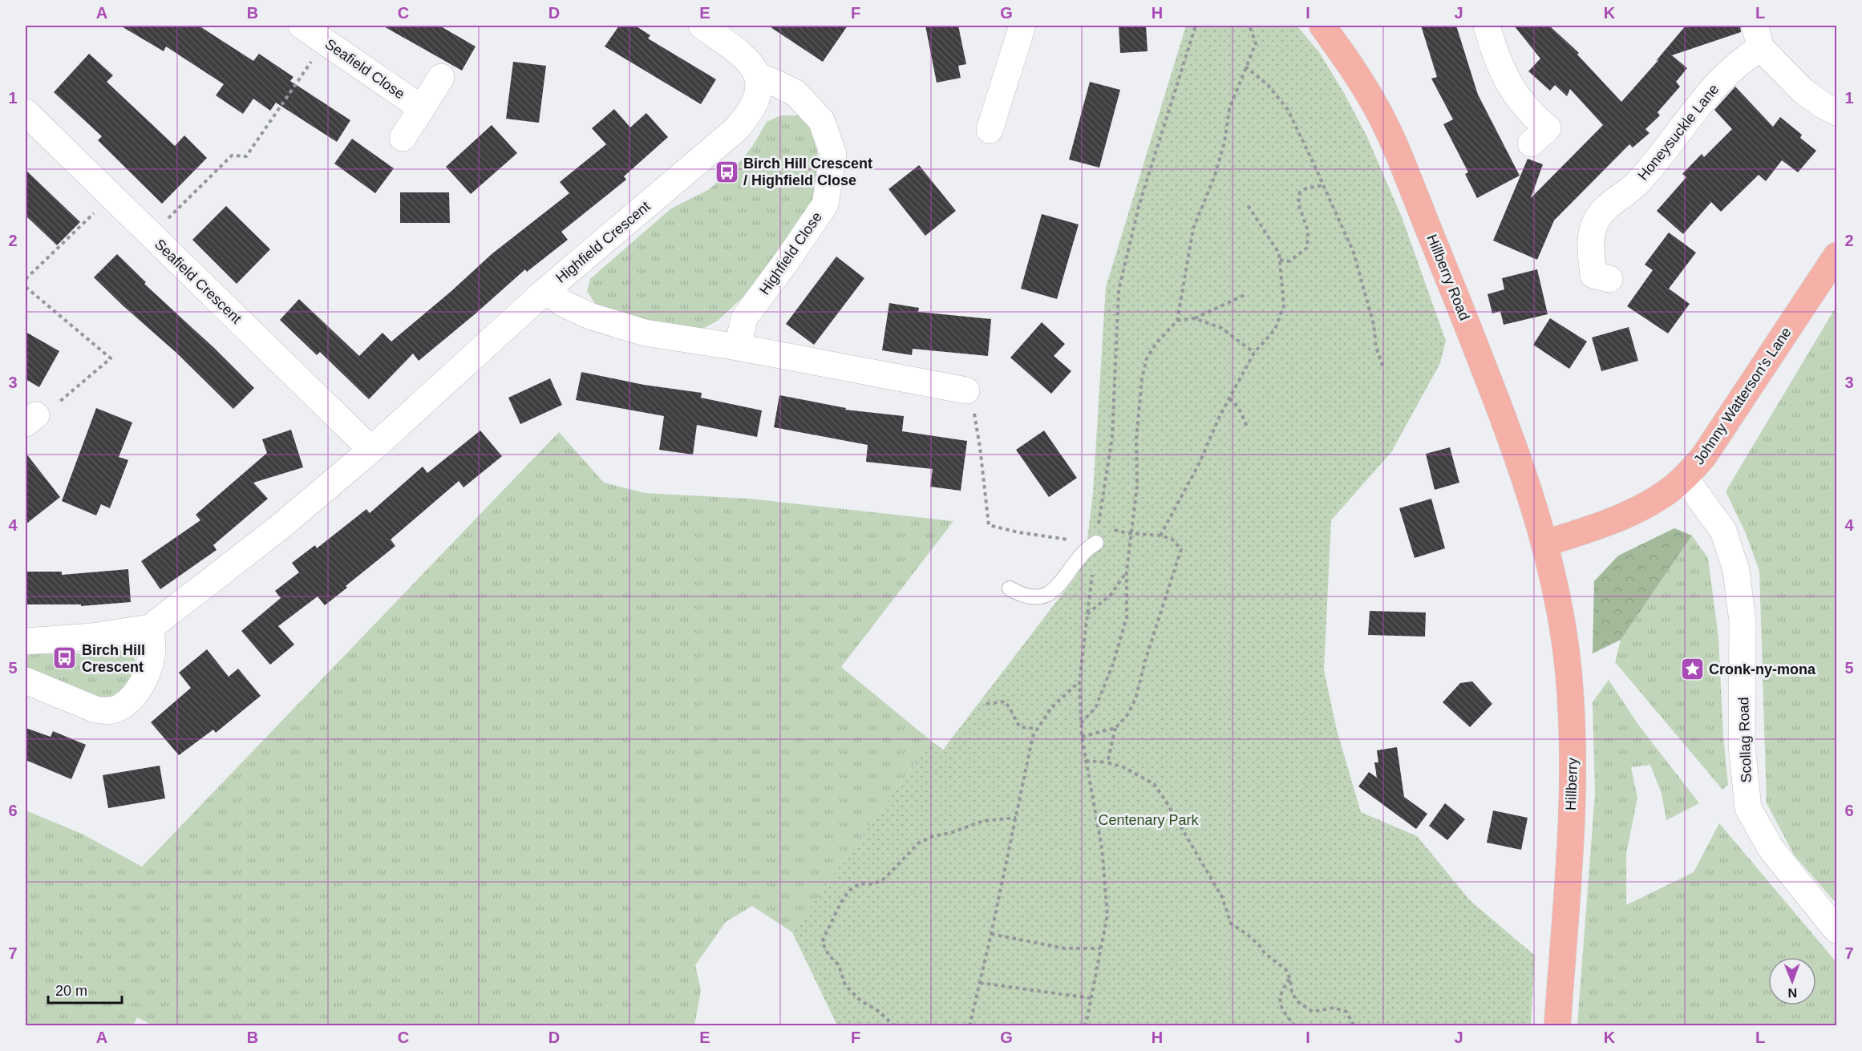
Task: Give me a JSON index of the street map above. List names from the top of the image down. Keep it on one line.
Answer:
{"streets":{"highway":["Hillberry Road","Johnny Watterson's Lane","Hillberry"],"street":["Seafield Close","Honeysuckle Lane","Highfield Crescent","Highfield Close","Seafield Crescent","Scollag Road"]},"crossings":[["Highfield Crescent","Highfield Close"],["Highfield Crescent","Seafield Crescent"],["Hillberry Road","Johnny Watterson's Lane"],["Hillberry Road","Hillberry"],["Johnny Watterson's Lane","Scollag Road"],["Johnny Watterson's Lane","Hillberry"]],"parks":["Centenary Park"],"places":{"bus stop":["Birch Hill Crescent / Highfield Close","Birch Hill Crescent"],"place":["Cronk-ny-mona"]},"scale_bar":"20 m","north":"bottom","grid":{"columns":["A","B","C","D","E","F","G","H","I","J","K","L"],"rows":["1","2","3","4","5","6","7"]}}
